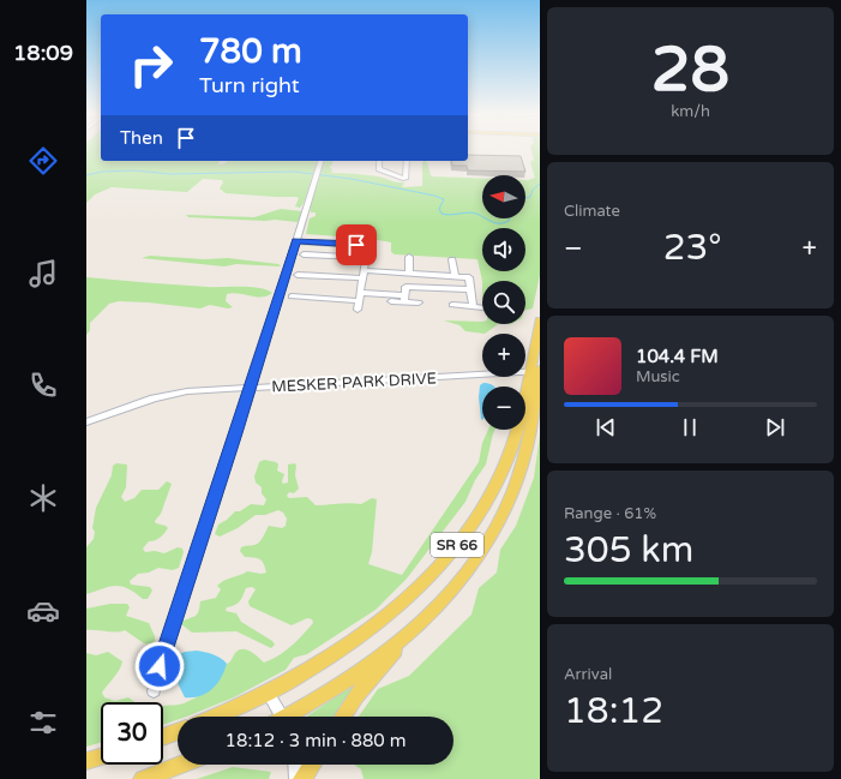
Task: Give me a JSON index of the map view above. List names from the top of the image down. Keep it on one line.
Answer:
{"streets":{"main road":["SR 66"],"street":["MESKER PARK DRIVE"]},"crossings":[["MESKER PARK DRIVE","SR 66"]],"north":"left","page":{"tabs":"18:09","tile":[["28","km/h"],"Climate",["Range · 61%","305 km"],["Arrival","18:12"]],"turn":["780 m","Turn right"],"then":"Then","map_buttons":["+","−"],"heat":["−","23°","+"],"song":["104.4 FM","Music"],"limit":"30","trip":"18:12 · 3 min · 880 m"}}
